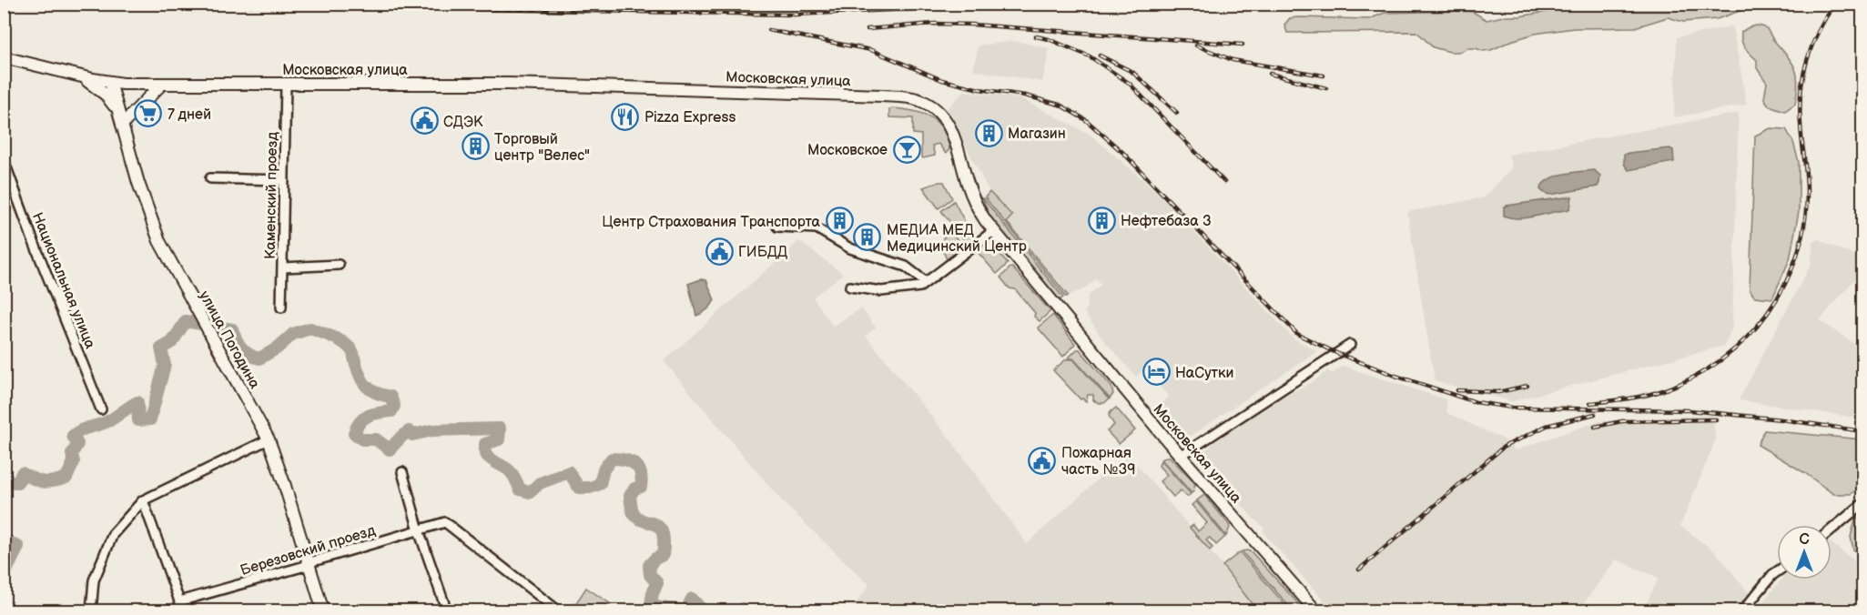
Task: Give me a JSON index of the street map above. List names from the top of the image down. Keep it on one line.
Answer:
{"streets":{"main road":["Московская улица","улица Погодина"],"street":["Каменский проезд","Национальная улица","Березовский проезд"]},"crossings":[["Московская улица","Каменский проезд"],["Московская улица","улица Погодина"],["улица Погодина","Березовский проезд"]],"places":{"supermarket":["7 дней"],"restaurant":["Pizza Express"],"public building":["СДЭК","ГИБДД","Пожарная часть №39"],"building":["Магазин","Торговый центр \"Велес\"","Нефтебаза 3","Центр Страхования Транспорта","МЕДИА МЕД Медицинский Центр"],"bar":["Московское"],"hotel":["НаСутки"]},"north":"top"}
